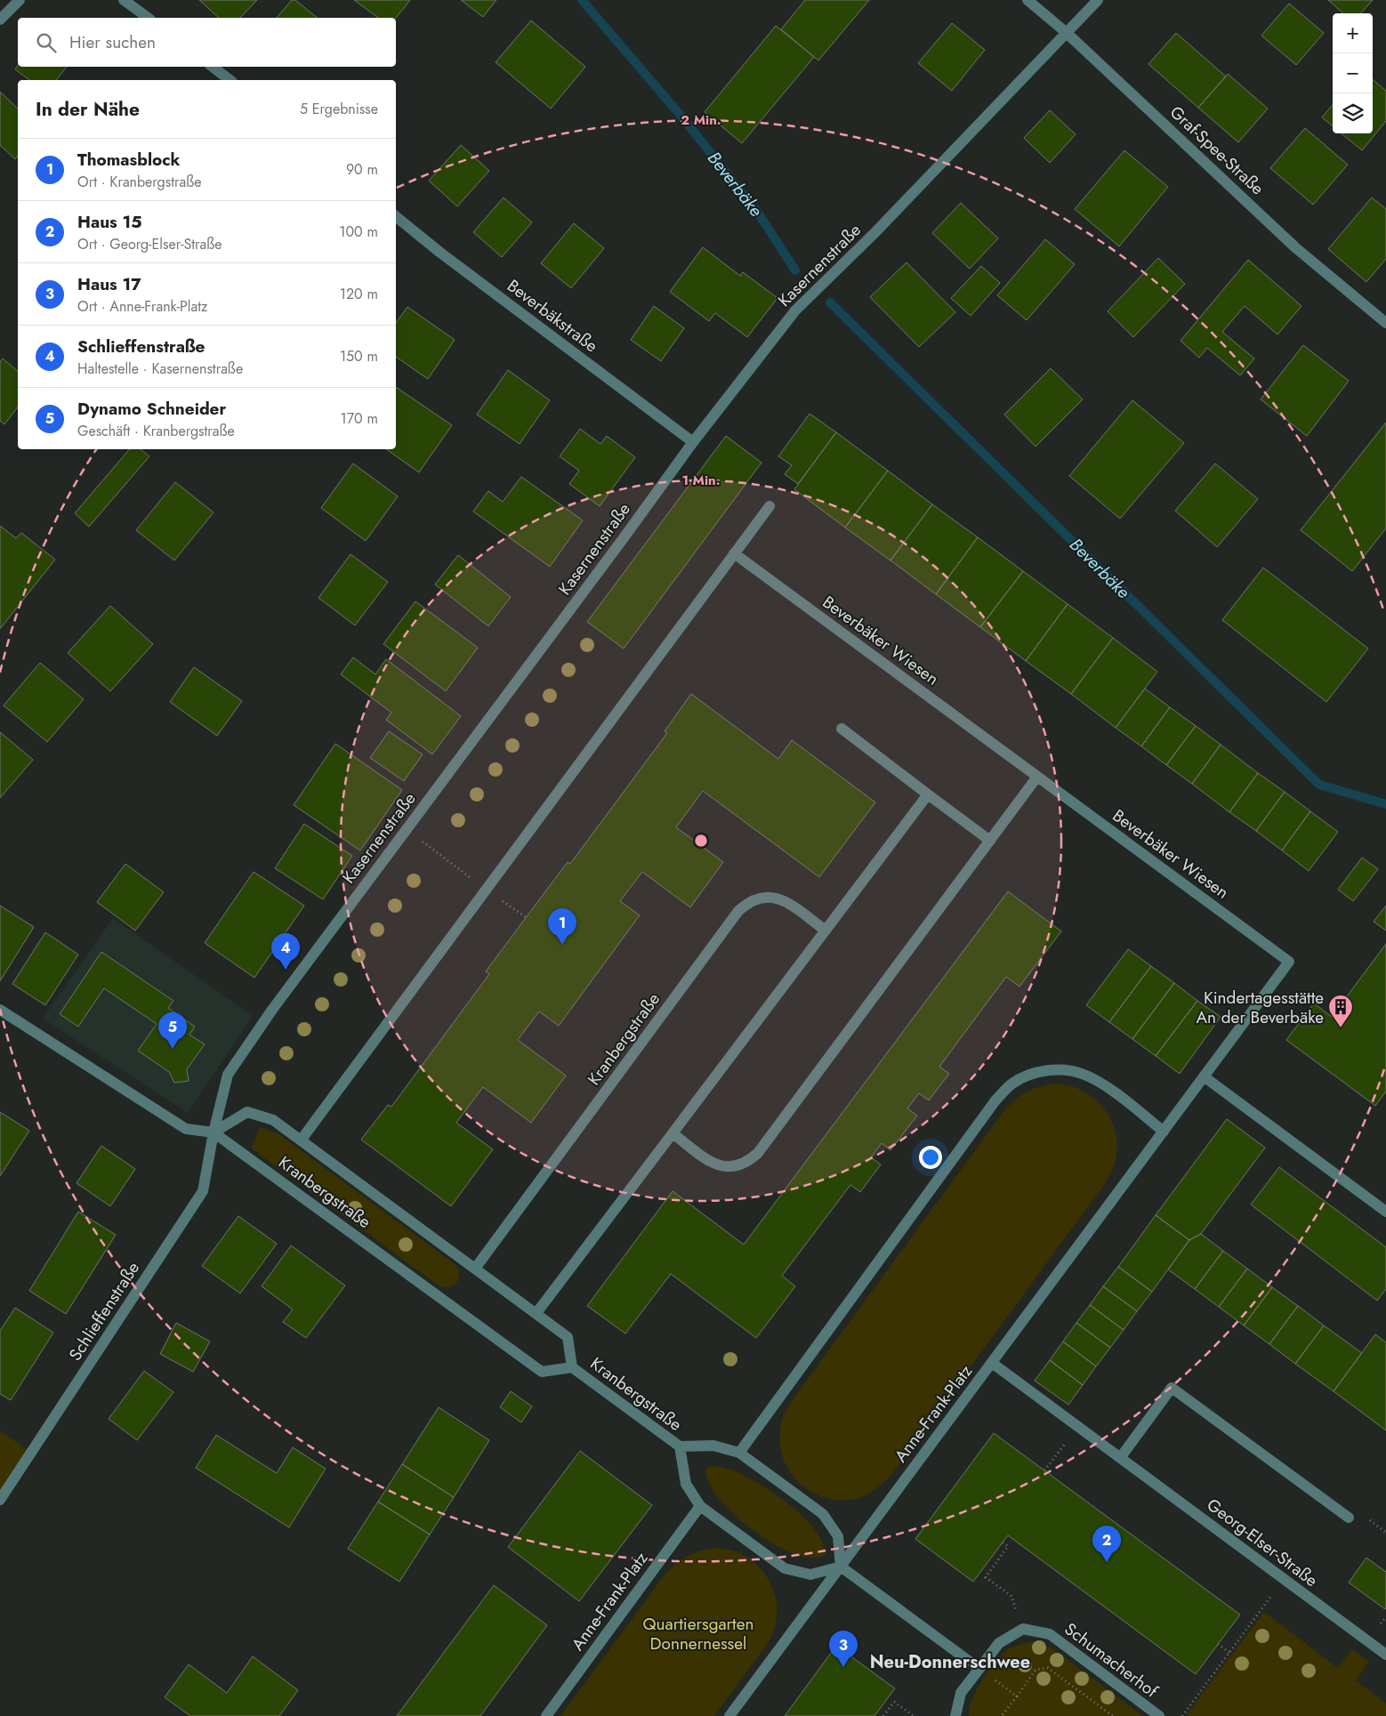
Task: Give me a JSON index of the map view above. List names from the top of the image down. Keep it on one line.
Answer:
{"streets":{"street":["Graf-Spee-Straße","Kasernenstraße","Beverbäkstraße","Beverbäker Wiesen","Kranbergstraße","Schlieffenstraße","Anne-Frank-Platz","Georg-Elser-Straße","Schumacherhof"]},"crossings":[["Graf-Spee-Straße","Kasernenstraße"],["Kasernenstraße","Beverbäkstraße"],["Kasernenstraße","Kranbergstraße"],["Kasernenstraße","Schlieffenstraße"],["Beverbäker Wiesen","Anne-Frank-Platz"],["Kranbergstraße","Schlieffenstraße"],["Kranbergstraße","Anne-Frank-Platz"],["Anne-Frank-Platz","Georg-Elser-Straße"]],"districts":["Neu-Donnerschwee"],"water":["Beverbäke"],"parks":["Quartiersgarten Donnernessel"],"places":{"building":["Kindertagesstätte An der Beverbäke"]},"page":{"map_buttons":["+","−"],"search":"Hier suchen","heading":["In der Nähe","5 Ergebnisse"],"list":[{"mark":"1","name":"Thomasblock","note":"Ort · Kranbergstraße","value":"90 m"},{"mark":"2","name":"Haus 15","note":"Ort · Georg-Elser-Straße","value":"100 m"},{"mark":"3","name":"Haus 17","note":"Ort · Anne-Frank-Platz","value":"120 m"},{"mark":"4","name":"Schlieffenstraße","note":"Haltestelle · Kasernenstraße","value":"150 m"},{"mark":"5","name":"Dynamo Schneider","note":"Geschäft · Kranbergstraße","value":"170 m"}],"pins":["1","4","5","2","3"]},"rings":["2 Min.","1 Min."]}
